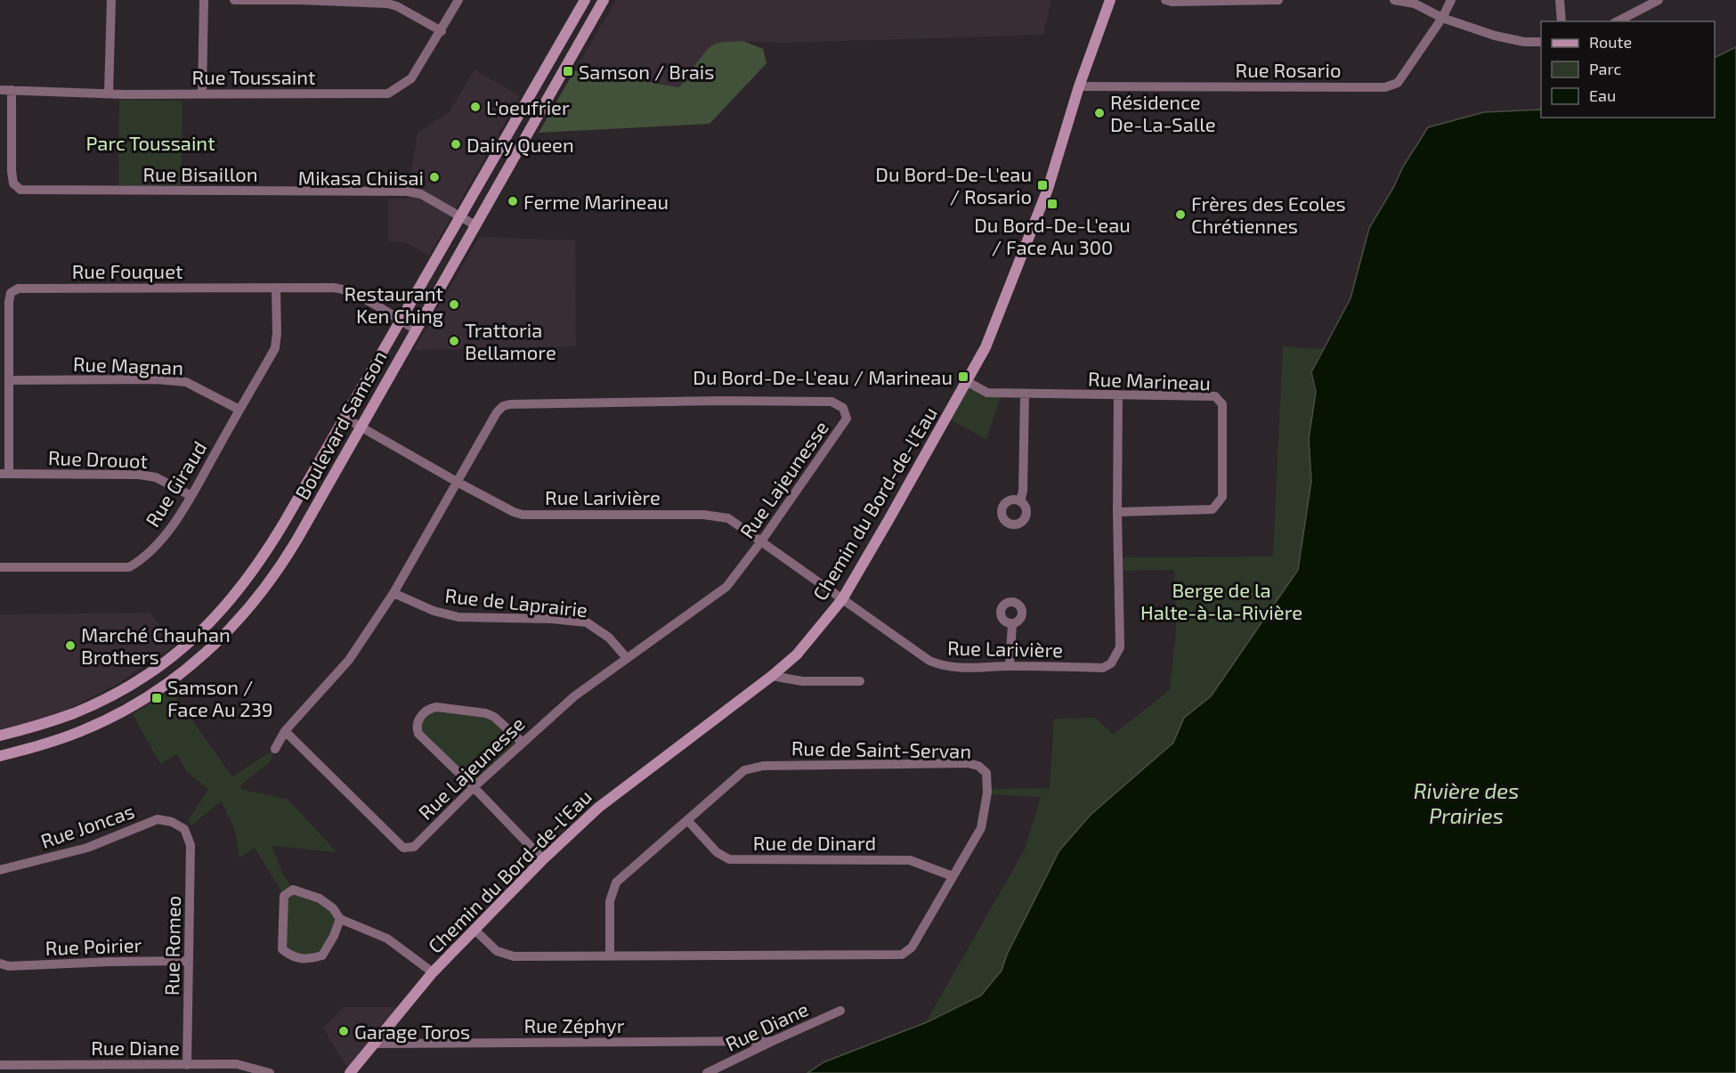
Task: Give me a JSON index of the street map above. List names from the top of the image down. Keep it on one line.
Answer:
{"streets":{"street":["Rue Rosario","Rue Toussaint","Rue Bisaillon","Rue Fouquet","Rue Magnan","Rue Marineau","Boulevard Samson","Rue Drouot","Rue Lajeunesse","Rue Giraud","Rue Larivière","Chemin du Bord-de-l'Eau","Rue de Laprairie","Rue de Saint-Servan","Rue Joncas","Rue de Dinard","Rue Poirier","Rue Romeo","Rue Zéphyr","Rue Diane"]},"crossings":[["Rue Rosario","Chemin du Bord-de-l'Eau"],["Rue Toussaint","Rue Bisaillon"],["Rue Bisaillon","Boulevard Samson"],["Rue Fouquet","Rue Magnan"],["Rue Fouquet","Boulevard Samson"],["Rue Fouquet","Rue Drouot"],["Rue Fouquet","Rue Giraud"],["Rue Magnan","Rue Giraud"],["Rue Marineau","Rue Larivière"],["Rue Marineau","Chemin du Bord-de-l'Eau"],["Boulevard Samson","Rue Larivière"],["Rue Drouot","Rue Giraud"],["Rue Lajeunesse","Rue Larivière"],["Rue Lajeunesse","Rue de Laprairie"],["Rue Larivière","Chemin du Bord-de-l'Eau"],["Chemin du Bord-de-l'Eau","Rue de Saint-Servan"],["Chemin du Bord-de-l'Eau","Rue Zéphyr"],["Rue de Saint-Servan","Rue de Dinard"],["Rue Joncas","Rue Romeo"],["Rue Poirier","Rue Romeo"],["Rue Romeo","Rue Diane"],["Rue Zéphyr","Rue Diane"]],"water":["Rivière des Prairies"],"parks":["Parc Toussaint","Berge de la Halte-à-la-Rivière"],"places":{"transit":["Samson / Brais","Du Bord-De-L'eau / Rosario","Du Bord-De-L'eau / Face Au 300","Du Bord-De-L'eau / Marineau","Samson / Face Au 239"],"other":["L'oeufrier","Résidence De-La-Salle","Dairy Queen","Mikasa Chiisai","Ferme Marineau","Frères des Ecoles Chrétiennes","Restaurant Ken Ching","Trattoria Bellamore","Marché Chauhan Brothers","Garage Toros"]},"legend":["Route","Parc","Eau"]}
